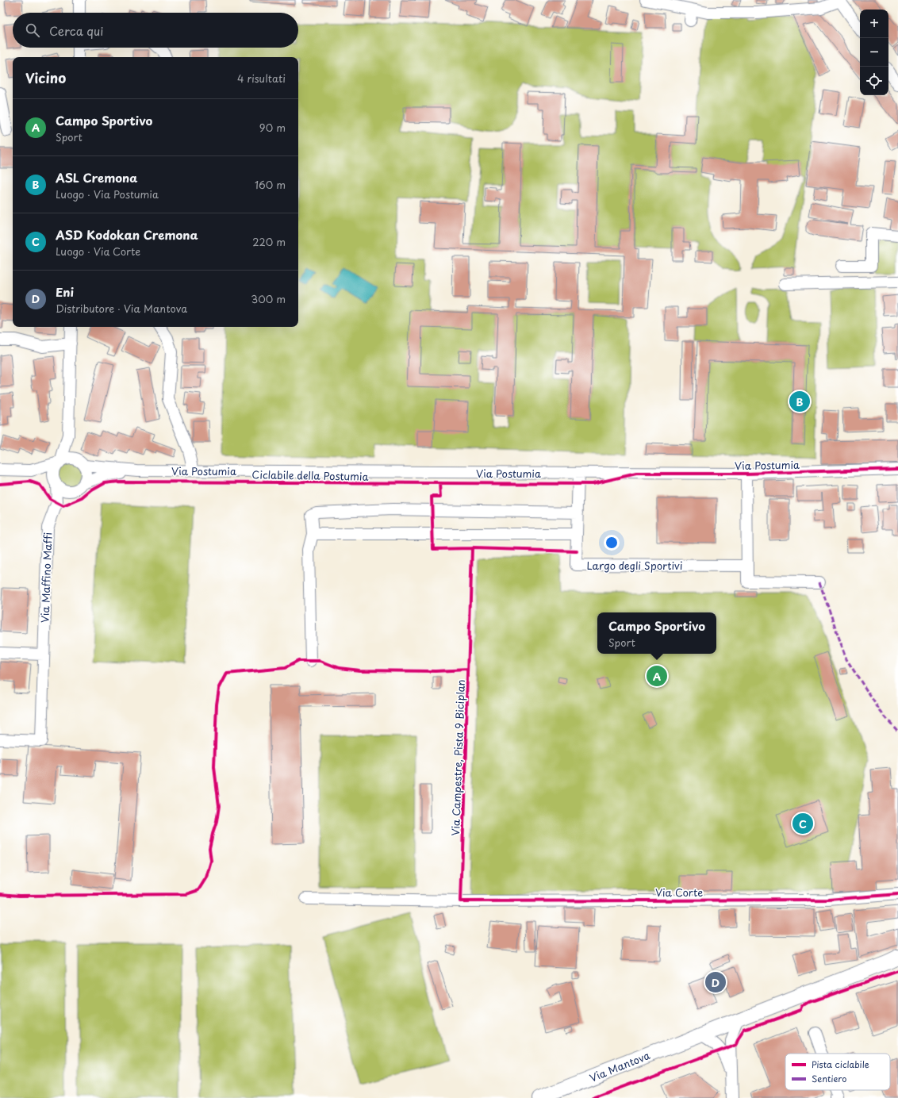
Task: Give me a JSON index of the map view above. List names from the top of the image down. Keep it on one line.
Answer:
{"streets":{"main road":["Via Mantova"],"street":["Via Postumia","Largo degli Sportivi","Via Maffino Maffi","Via Corte"],"cycle path":["Ciclabile della Postumia","Via Campestre, Pista 9 Biciplan"]},"crossings":[["Via Postumia","Largo degli Sportivi"],["Via Postumia","Via Maffino Maffi"]],"legend":["Pista ciclabile","Sentiero"],"page":{"map_buttons":["+","−"],"search":"Cerca qui","heading":["Vicino","4 risultati"],"list":[{"mark":"A","name":"Campo Sportivo","note":"Sport","value":"90 m"},{"mark":"B","name":"ASL Cremona","note":"Luogo · Via Postumia","value":"160 m"},{"mark":"C","name":"ASD Kodokan Cremona","note":"Luogo · Via Corte","value":"220 m"},{"mark":"D","name":"Eni","note":"Distributore · Via Mantova","value":"300 m"}],"pins":["B","A","C","D"],"popup":["Campo Sportivo","Sport"]}}
